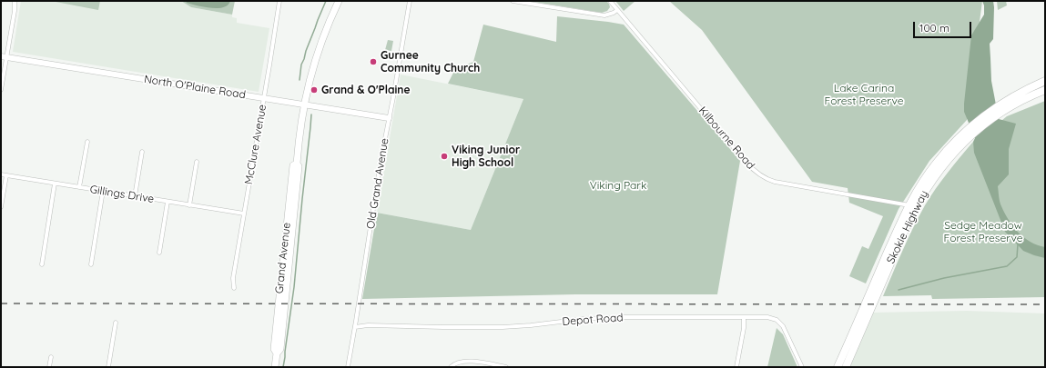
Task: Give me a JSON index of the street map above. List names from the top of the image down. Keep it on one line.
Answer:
{"streets":{"highway":["Skokie Highway"],"main road":["Grand Avenue"],"street":["North O'Plaine Road","Kilbourne Road","McClure Avenue","Old Grand Avenue","Gillings Drive","Depot Road"]},"crossings":[["North O'Plaine Road","McClure Avenue"],["North O'Plaine Road","Old Grand Avenue"],["North O'Plaine Road","Grand Avenue"],["Kilbourne Road","Skokie Highway"],["McClure Avenue","Gillings Drive"],["Old Grand Avenue","Depot Road"]],"parks":["Lake Carina Forest Preserve","Viking Park","Sedge Meadow Forest Preserve"],"places":["Gurnee Community Church","Grand & O'Plaine","Viking Junior High School"],"scale_bar":"100 m"}
